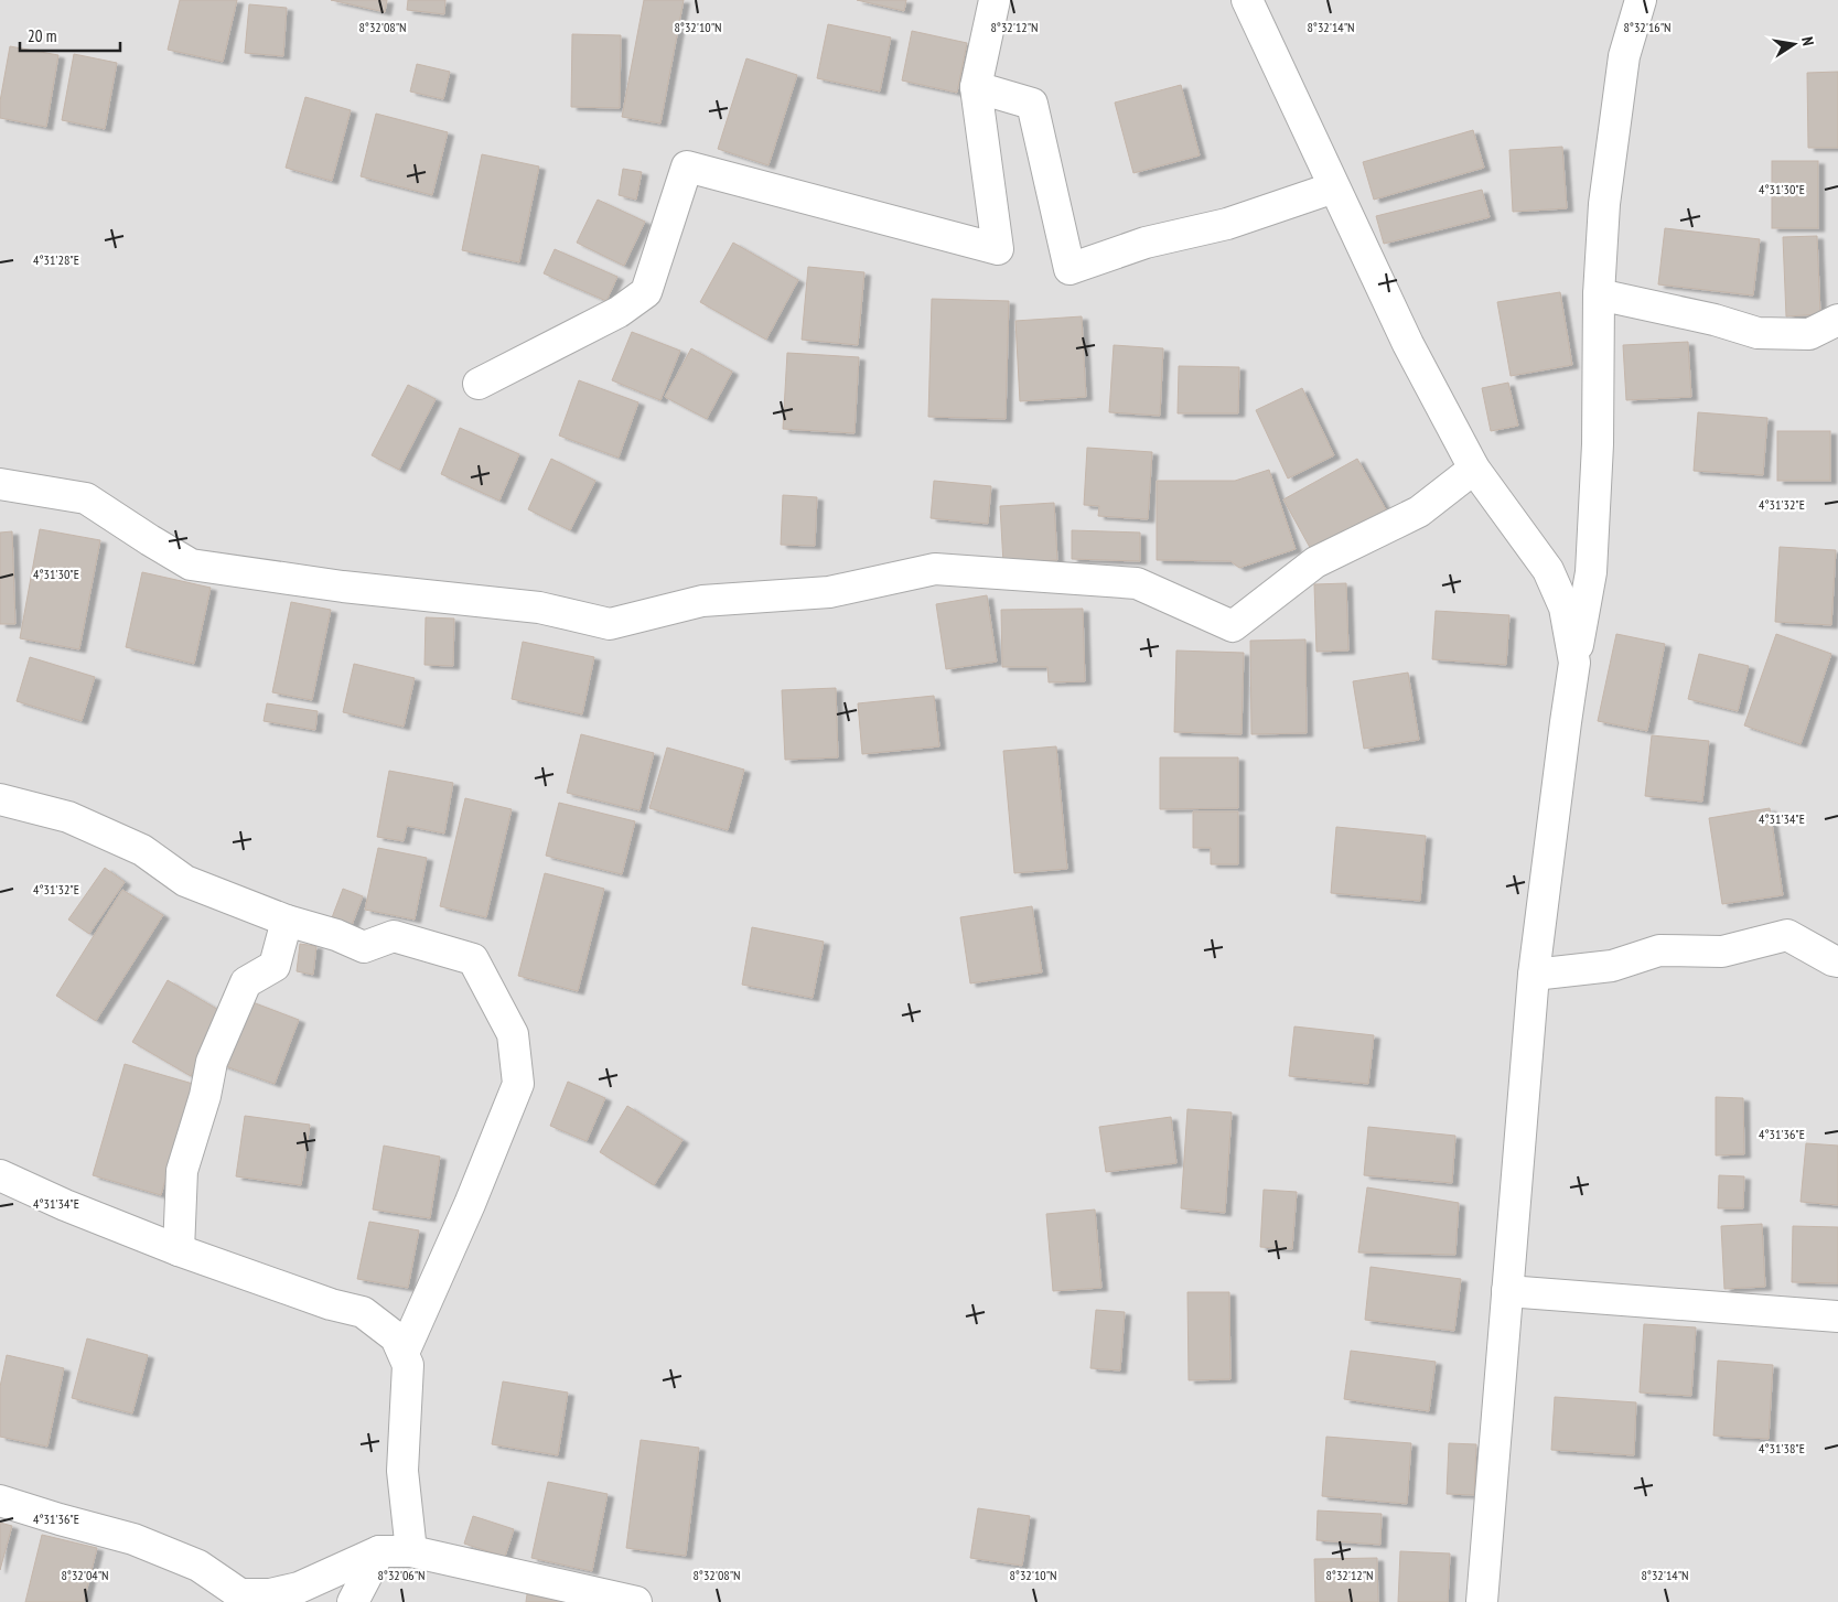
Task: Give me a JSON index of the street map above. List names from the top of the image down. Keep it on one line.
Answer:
{"scale_bar":"20 m","north":"right","coordinates":["8°32'08\"N","8°32'10\"N","8°32'12\"N","8°32'14\"N","8°32'16\"N","4°31'30\"E","4°31'28\"E","4°31'32\"E","4°31'34\"E","4°31'36\"E","4°31'38\"E","8°32'04\"N","8°32'06\"N"]}
